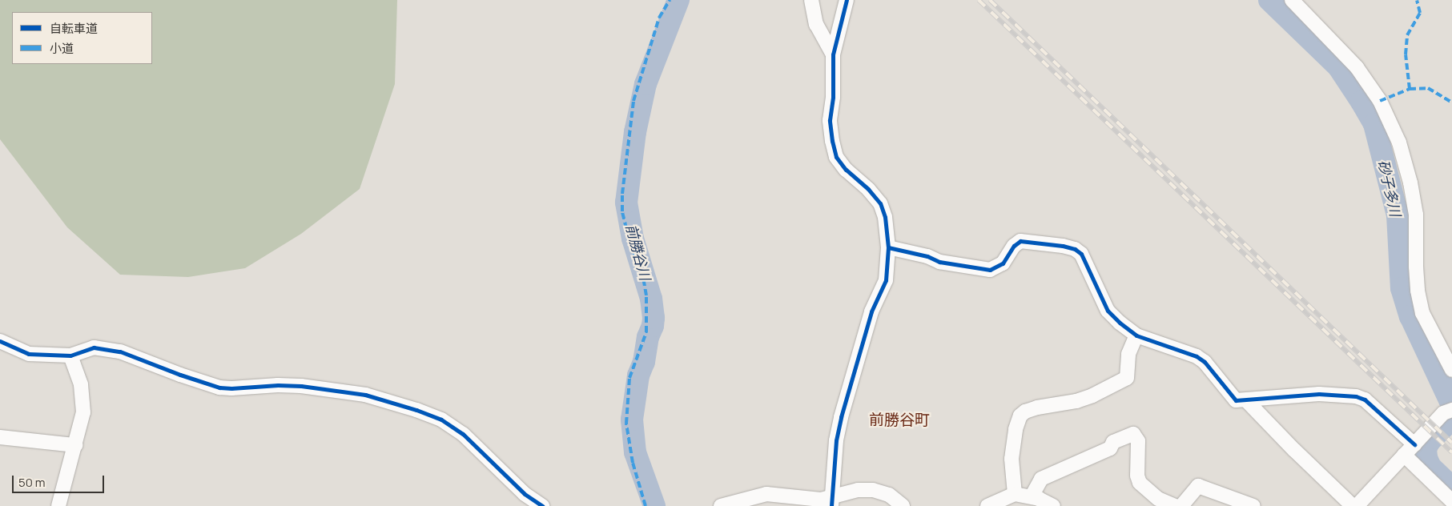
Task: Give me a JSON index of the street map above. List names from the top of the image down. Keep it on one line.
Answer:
{"districts":["前勝谷町"],"water":["砂子多川","前勝谷川"],"legend":["自転車道","小道"],"scale_bar":"50 m"}
